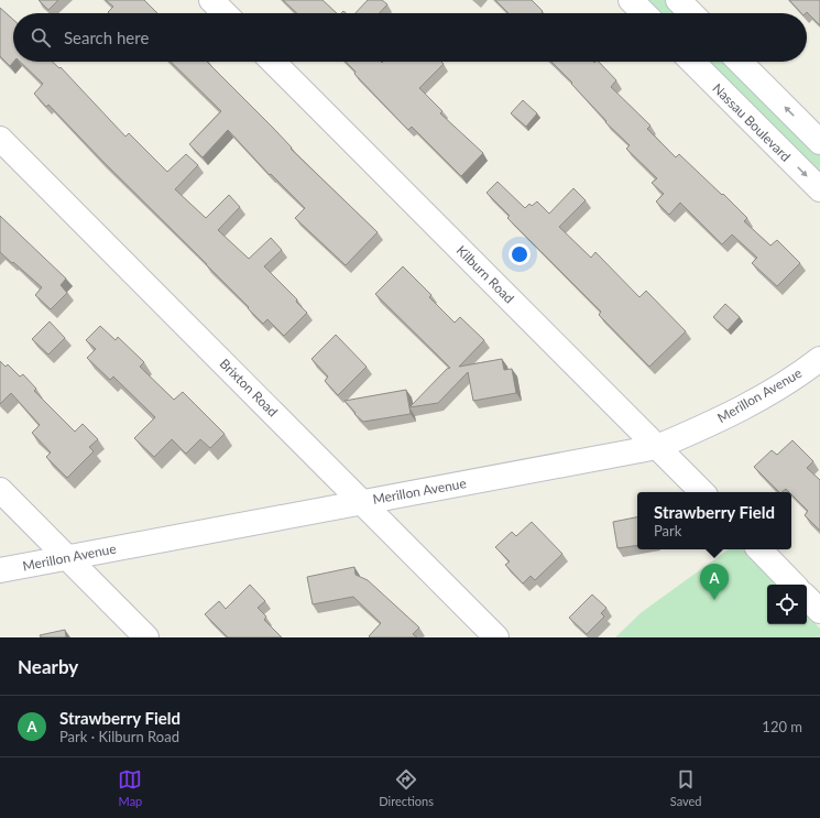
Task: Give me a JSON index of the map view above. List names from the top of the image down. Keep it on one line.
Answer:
{"streets":{"street":["Nassau Boulevard","Kilburn Road","Brixton Road","Merillon Avenue"]},"crossings":[["Kilburn Road","Merillon Avenue"],["Brixton Road","Merillon Avenue"]],"page":{"search":"Search here","popup":["Strawberry Field","Park"],"pins":"A","heading":"Nearby","list":[{"mark":"A","name":"Strawberry Field","note":"Park · Kilburn Road","value":"120 m"}],"nav":["Map","Directions","Saved"]}}
